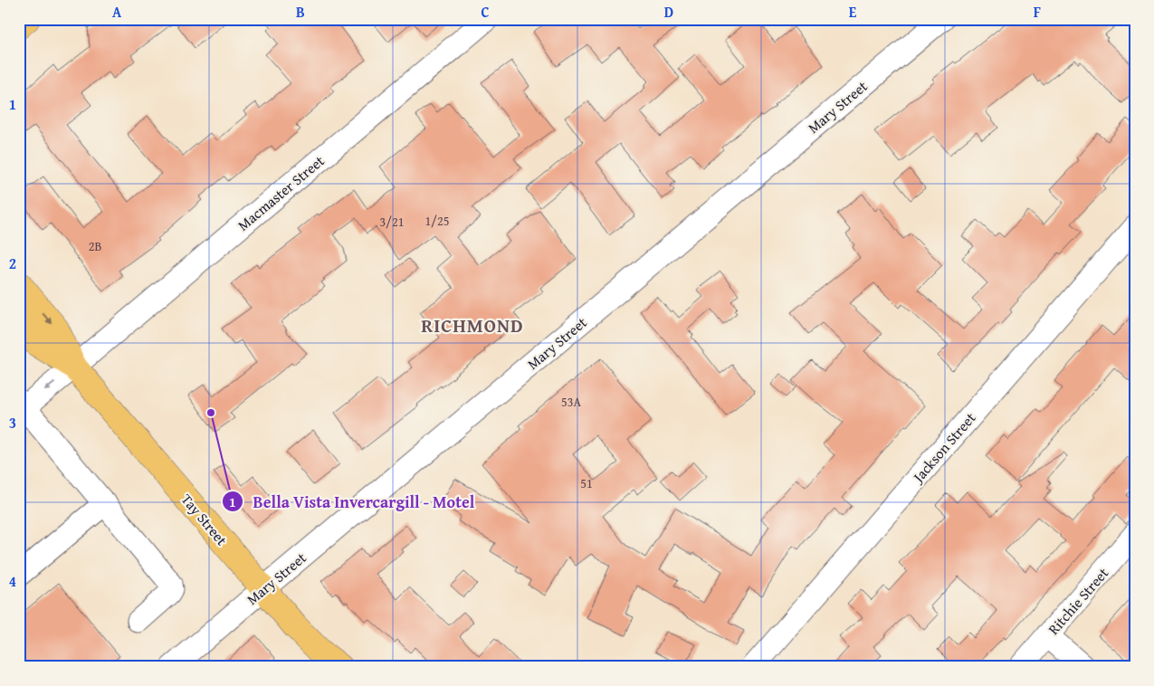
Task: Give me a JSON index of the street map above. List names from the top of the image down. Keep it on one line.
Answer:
{"streets":{"main road":["Tay Street"],"street":["Mary Street","Macmaster Street","Jackson Street","Ritchie Street"]},"crossings":[["Mary Street","Tay Street"],["Macmaster Street","Tay Street"]],"districts":["RICHMOND"],"places":["Bella Vista Invercargill - Motel"],"house_numbers":["1/25","3/21","2B","53A","51"],"grid":{"columns":["A","B","C","D","E","F"],"rows":["1","2","3","4"]}}
